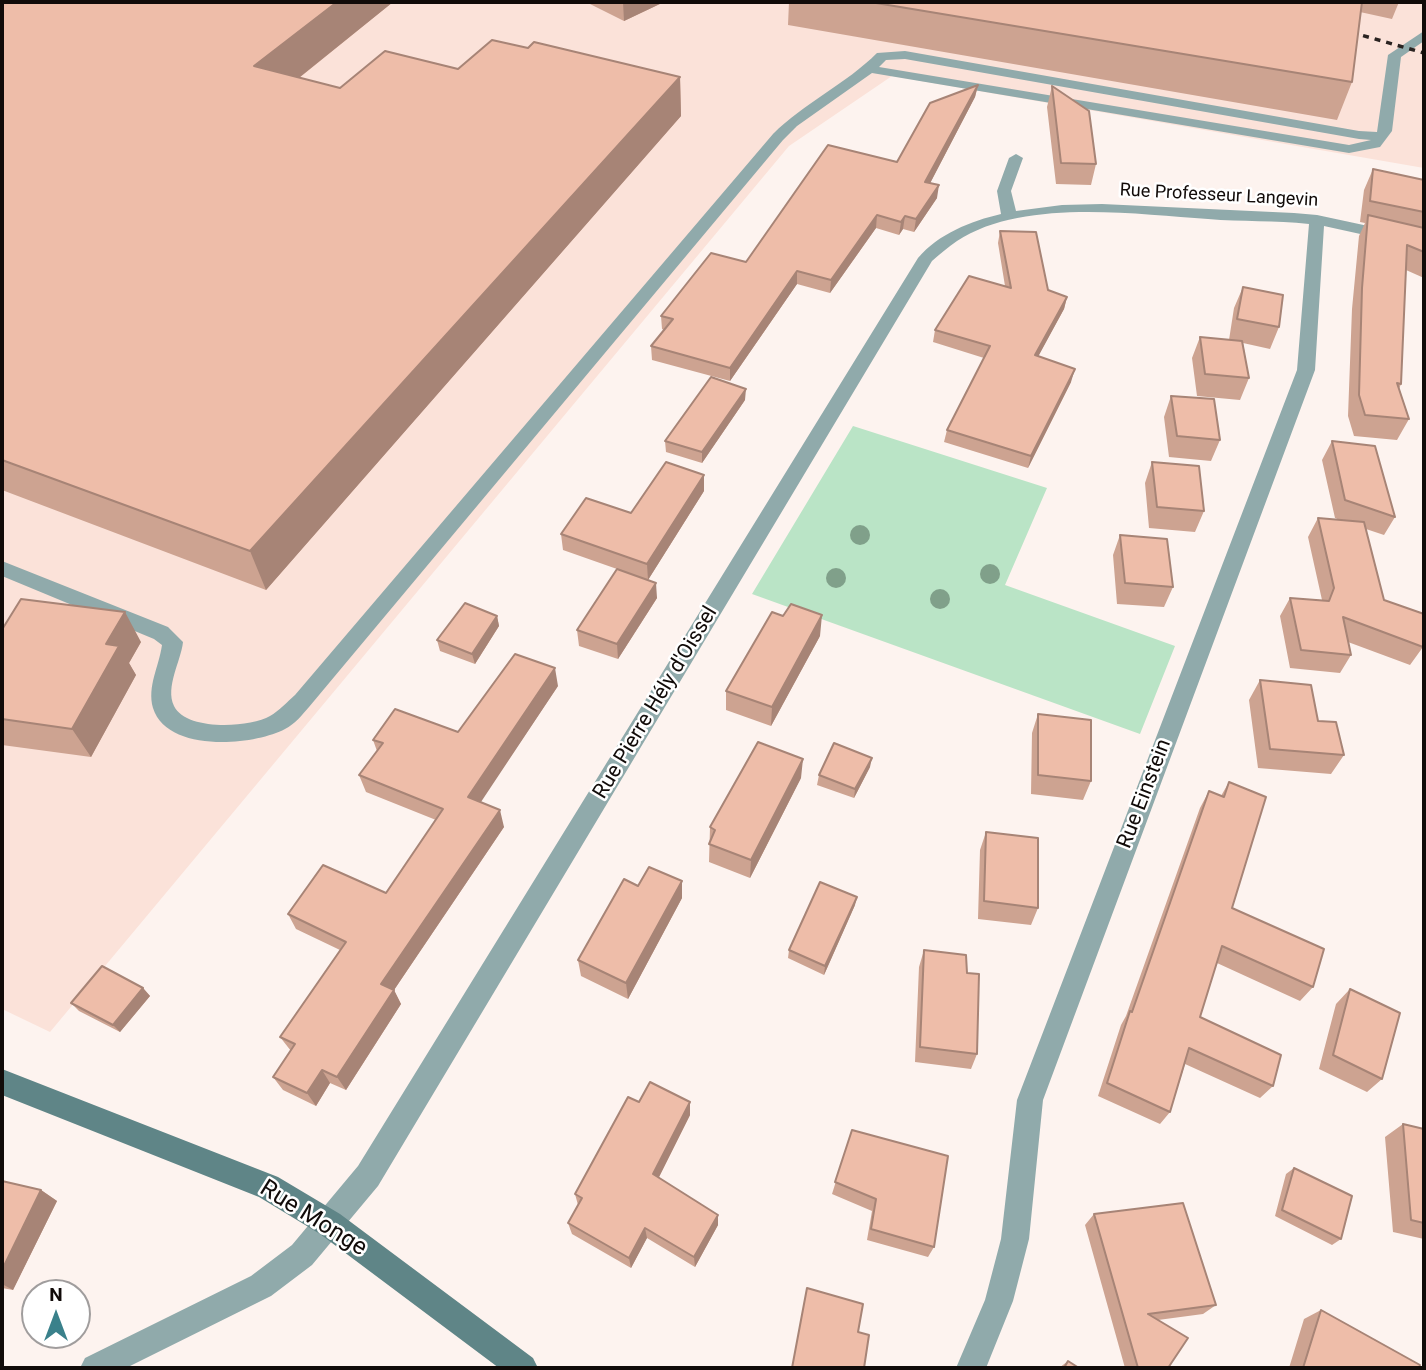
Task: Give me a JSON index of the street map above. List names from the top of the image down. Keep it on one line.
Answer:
{"streets":{"street":["Rue Professeur Langevin","Rue Pierre Hély d'Oissel","Rue Einstein","Rue Monge"]},"crossings":[["Rue Professeur Langevin","Rue Pierre Hély d'Oissel"],["Rue Professeur Langevin","Rue Einstein"],["Rue Pierre Hély d'Oissel","Rue Monge"]],"north":"top"}
